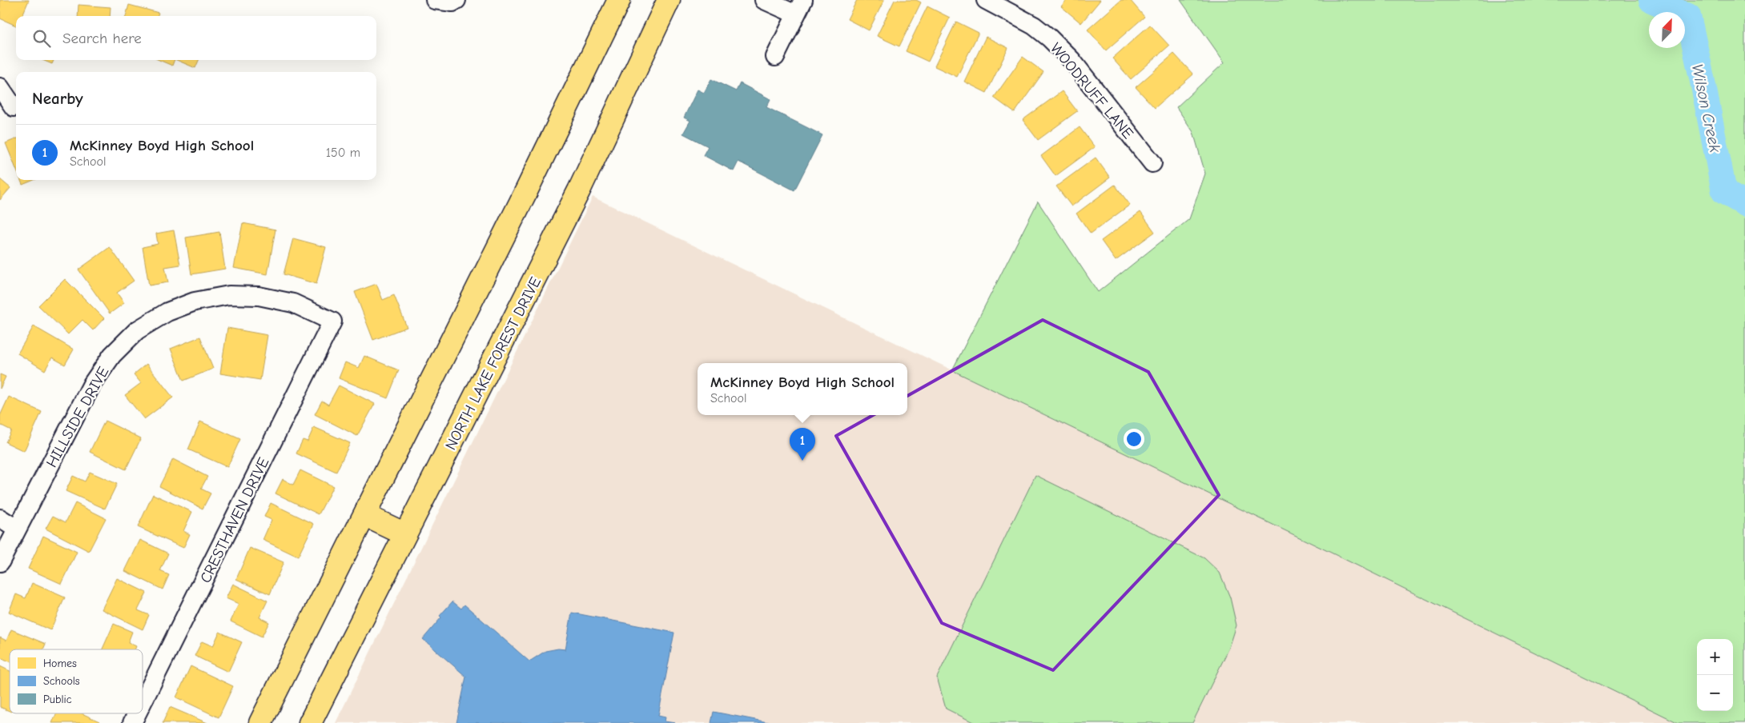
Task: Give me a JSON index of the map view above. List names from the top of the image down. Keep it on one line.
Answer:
{"streets":{"main road":["NORTH LAKE FOREST DRIVE"],"street":["WOODRUFF LANE","HILLSIDE DRIVE","CRESTHAVEN DRIVE"]},"crossings":[["HILLSIDE DRIVE","CRESTHAVEN DRIVE"]],"water":["Wilson Creek"],"legend":["Homes","Schools","Public"],"north":"top right","page":{"search":"Search here","heading":"Nearby","list":[{"mark":"1","name":"McKinney Boyd High School","note":"School","value":"150 m"}],"popup":["McKinney Boyd High School","School"],"pins":"1","map_buttons":["+","−"]}}
